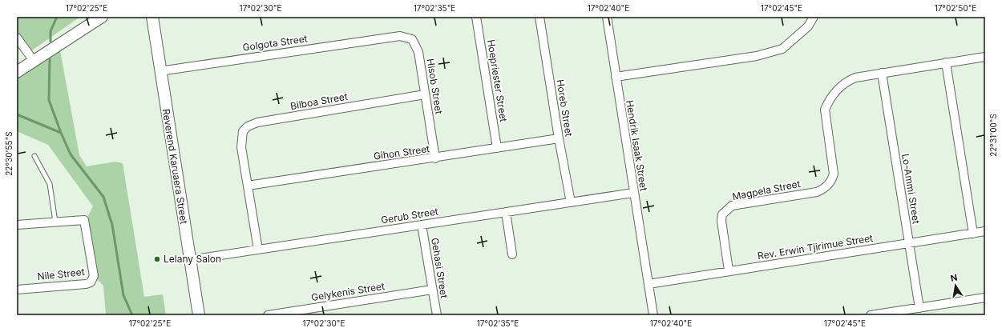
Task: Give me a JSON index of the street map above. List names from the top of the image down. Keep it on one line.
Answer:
{"streets":{"street":["Golgota Street","Hoepriester Street","Hisob Street","Bilboa Street","Horeb Street","Hendrik Isaak Street","Gihon Street","Reverend Karuaera Street","Lo-Ammi Street","Magpela Street","Gerub Street","Rev. Erwin Tjirimue Street","Gehasi Street","Nile Street","Gelykenis Street"]},"crossings":[["Golgota Street","Hisob Street"],["Golgota Street","Reverend Karuaera Street"],["Hoepriester Street","Gihon Street"],["Hisob Street","Bilboa Street"],["Hisob Street","Gihon Street"],["Bilboa Street","Gihon Street"],["Bilboa Street","Gerub Street"],["Horeb Street","Gihon Street"],["Horeb Street","Gerub Street"],["Hendrik Isaak Street","Gerub Street"],["Hendrik Isaak Street","Rev. Erwin Tjirimue Street"],["Reverend Karuaera Street","Gerub Street"],["Lo-Ammi Street","Magpela Street"],["Lo-Ammi Street","Rev. Erwin Tjirimue Street"],["Magpela Street","Rev. Erwin Tjirimue Street"],["Gerub Street","Gehasi Street"],["Gehasi Street","Gelykenis Street"]],"places":["Lelany Salon"],"north":"top","coordinates":["17°02'25\"E","17°02'30\"E","17°02'35\"E","17°02'40\"E","17°02'45\"E","17°02'50\"E","22°31'00\"S","22°30'55\"S"]}
